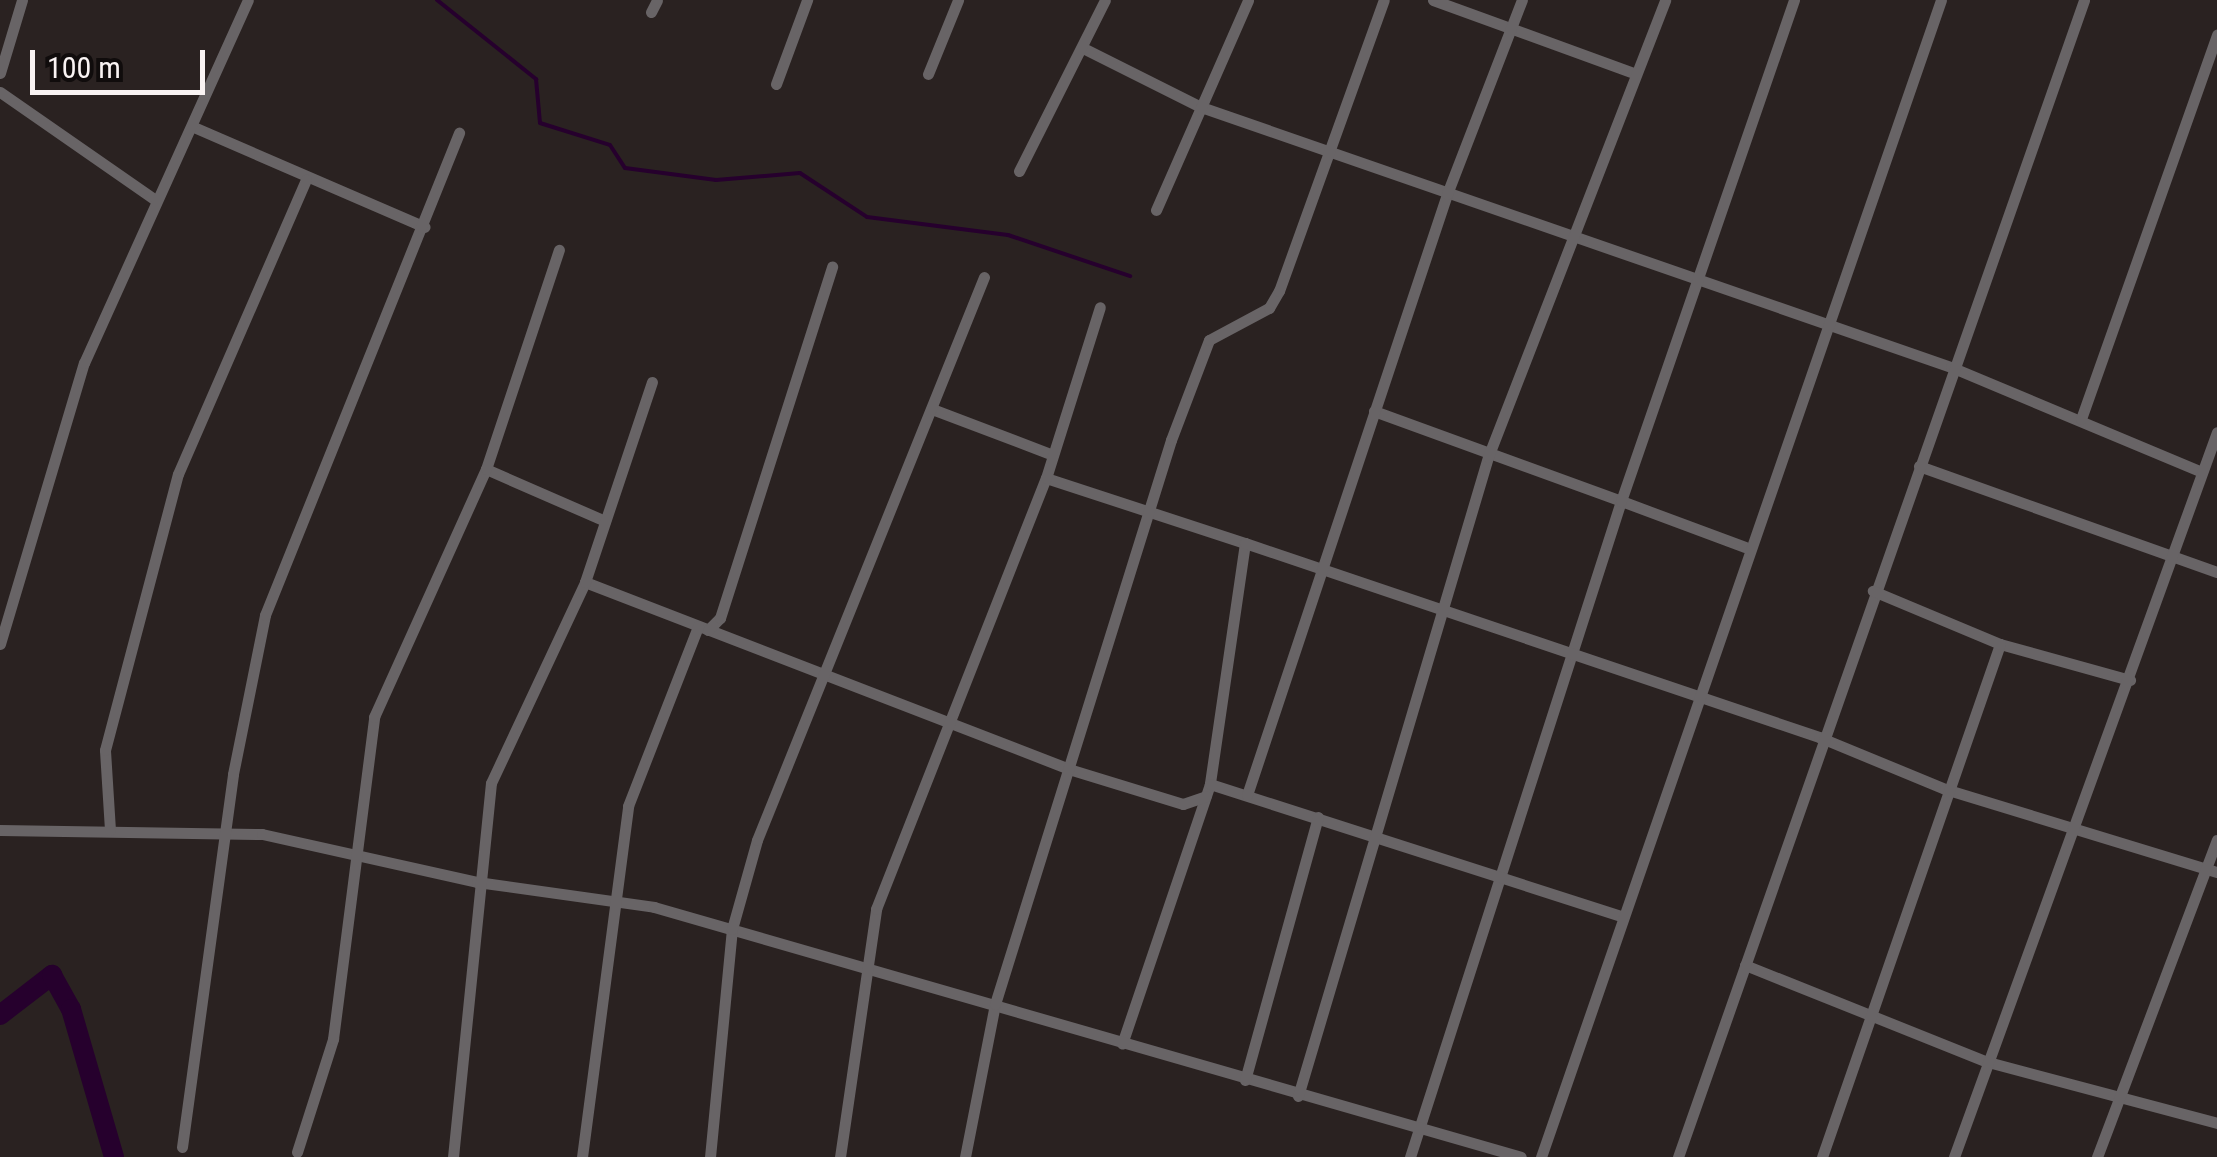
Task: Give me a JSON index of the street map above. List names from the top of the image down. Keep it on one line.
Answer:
{"scale_bar":"100 m"}
